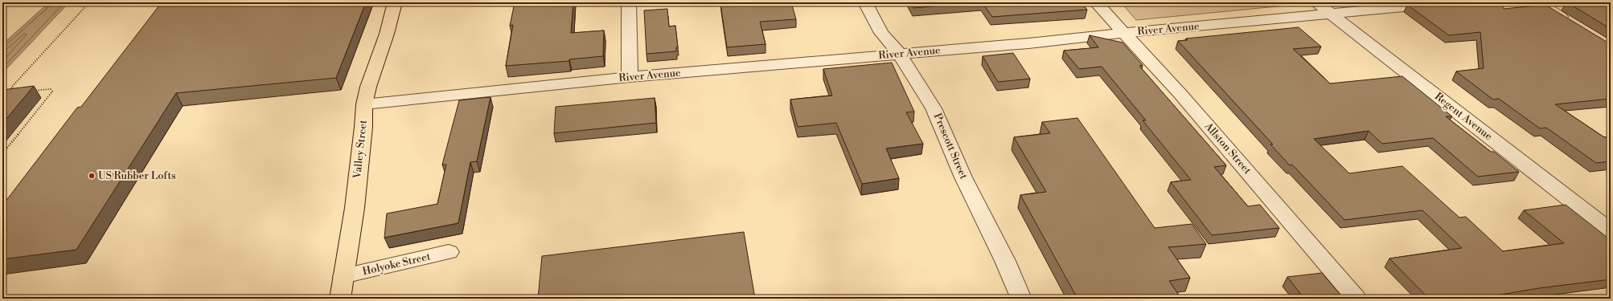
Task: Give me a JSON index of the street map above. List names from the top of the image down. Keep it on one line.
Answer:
{"streets":{"main road":["Valley Street"],"street":["River Avenue","Regent Avenue","Prescott Street","Allston Street","Holyoke Street"]},"crossings":[["River Avenue","Regent Avenue"],["River Avenue","Prescott Street"],["River Avenue","Allston Street"],["River Avenue","Valley Street"],["Valley Street","Holyoke Street"]],"places":["US Rubber Lofts"]}
